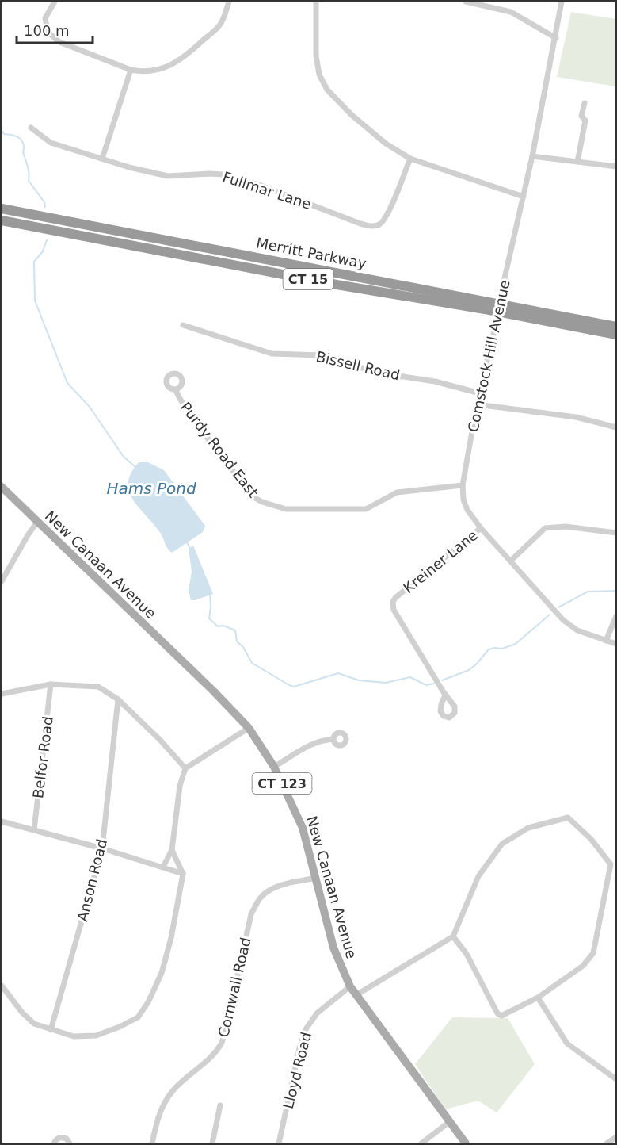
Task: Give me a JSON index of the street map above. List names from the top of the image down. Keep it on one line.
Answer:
{"streets":{"highway":["Merritt Parkway","CT 15"],"main road":["New Canaan Avenue","CT 123"],"street":["Fullmar Lane","Comstock Hill Avenue","Bissell Road","Purdy Road East","Kreiner Lane","Belfor Road","Anson Road","Cornwall Road","Lloyd Road"]},"crossings":[["Comstock Hill Avenue","Bissell Road"],["Comstock Hill Avenue","Purdy Road East"],["Comstock Hill Avenue","Kreiner Lane"],["New Canaan Avenue","Cornwall Road"],["New Canaan Avenue","Lloyd Road"]],"water":["Hams Pond"],"scale_bar":"100 m"}
